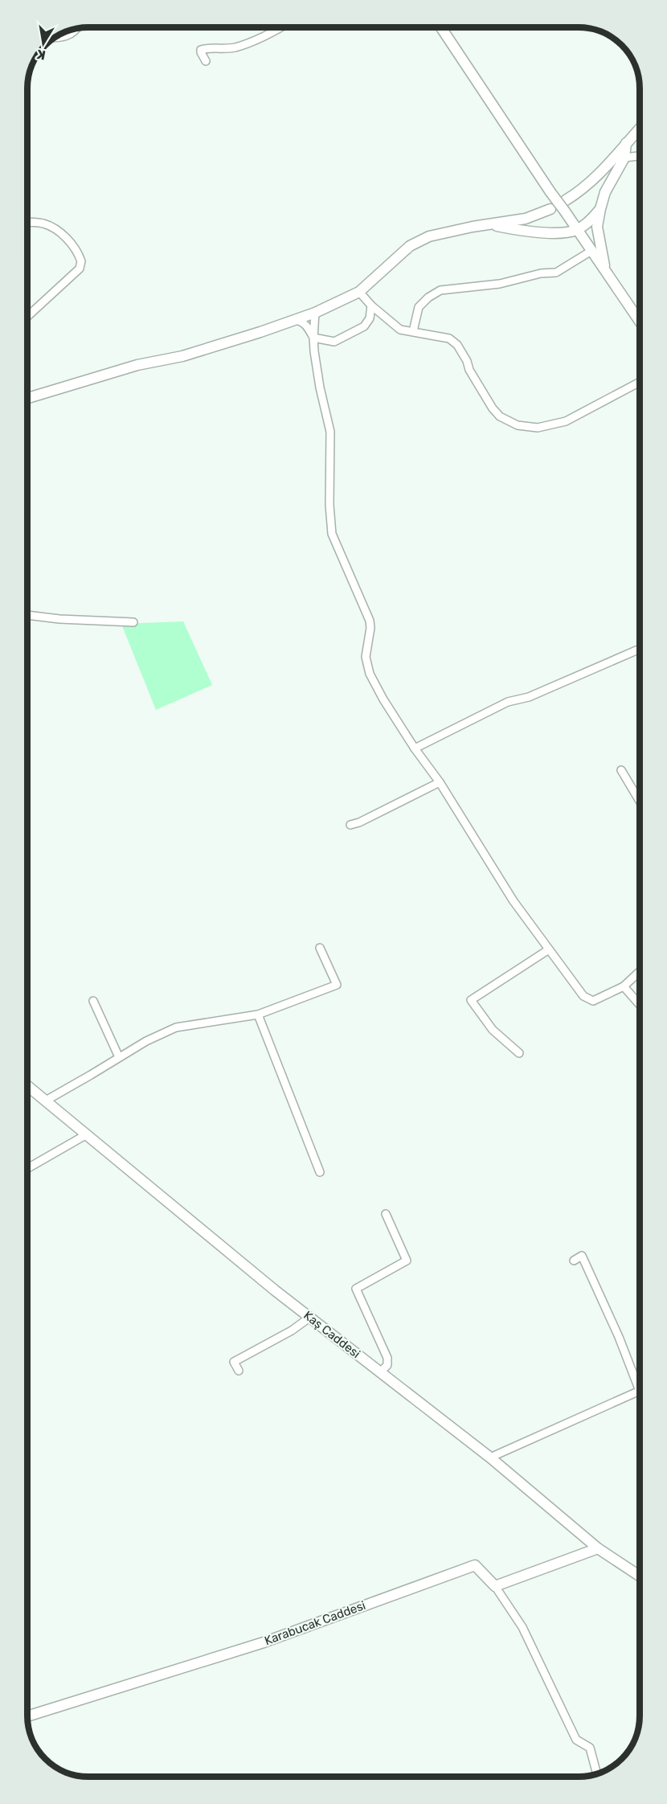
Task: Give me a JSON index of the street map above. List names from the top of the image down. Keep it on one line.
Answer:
{"streets":{"street":["Kaş Caddesi","Karabucak Caddesi"]},"north":"bottom"}
